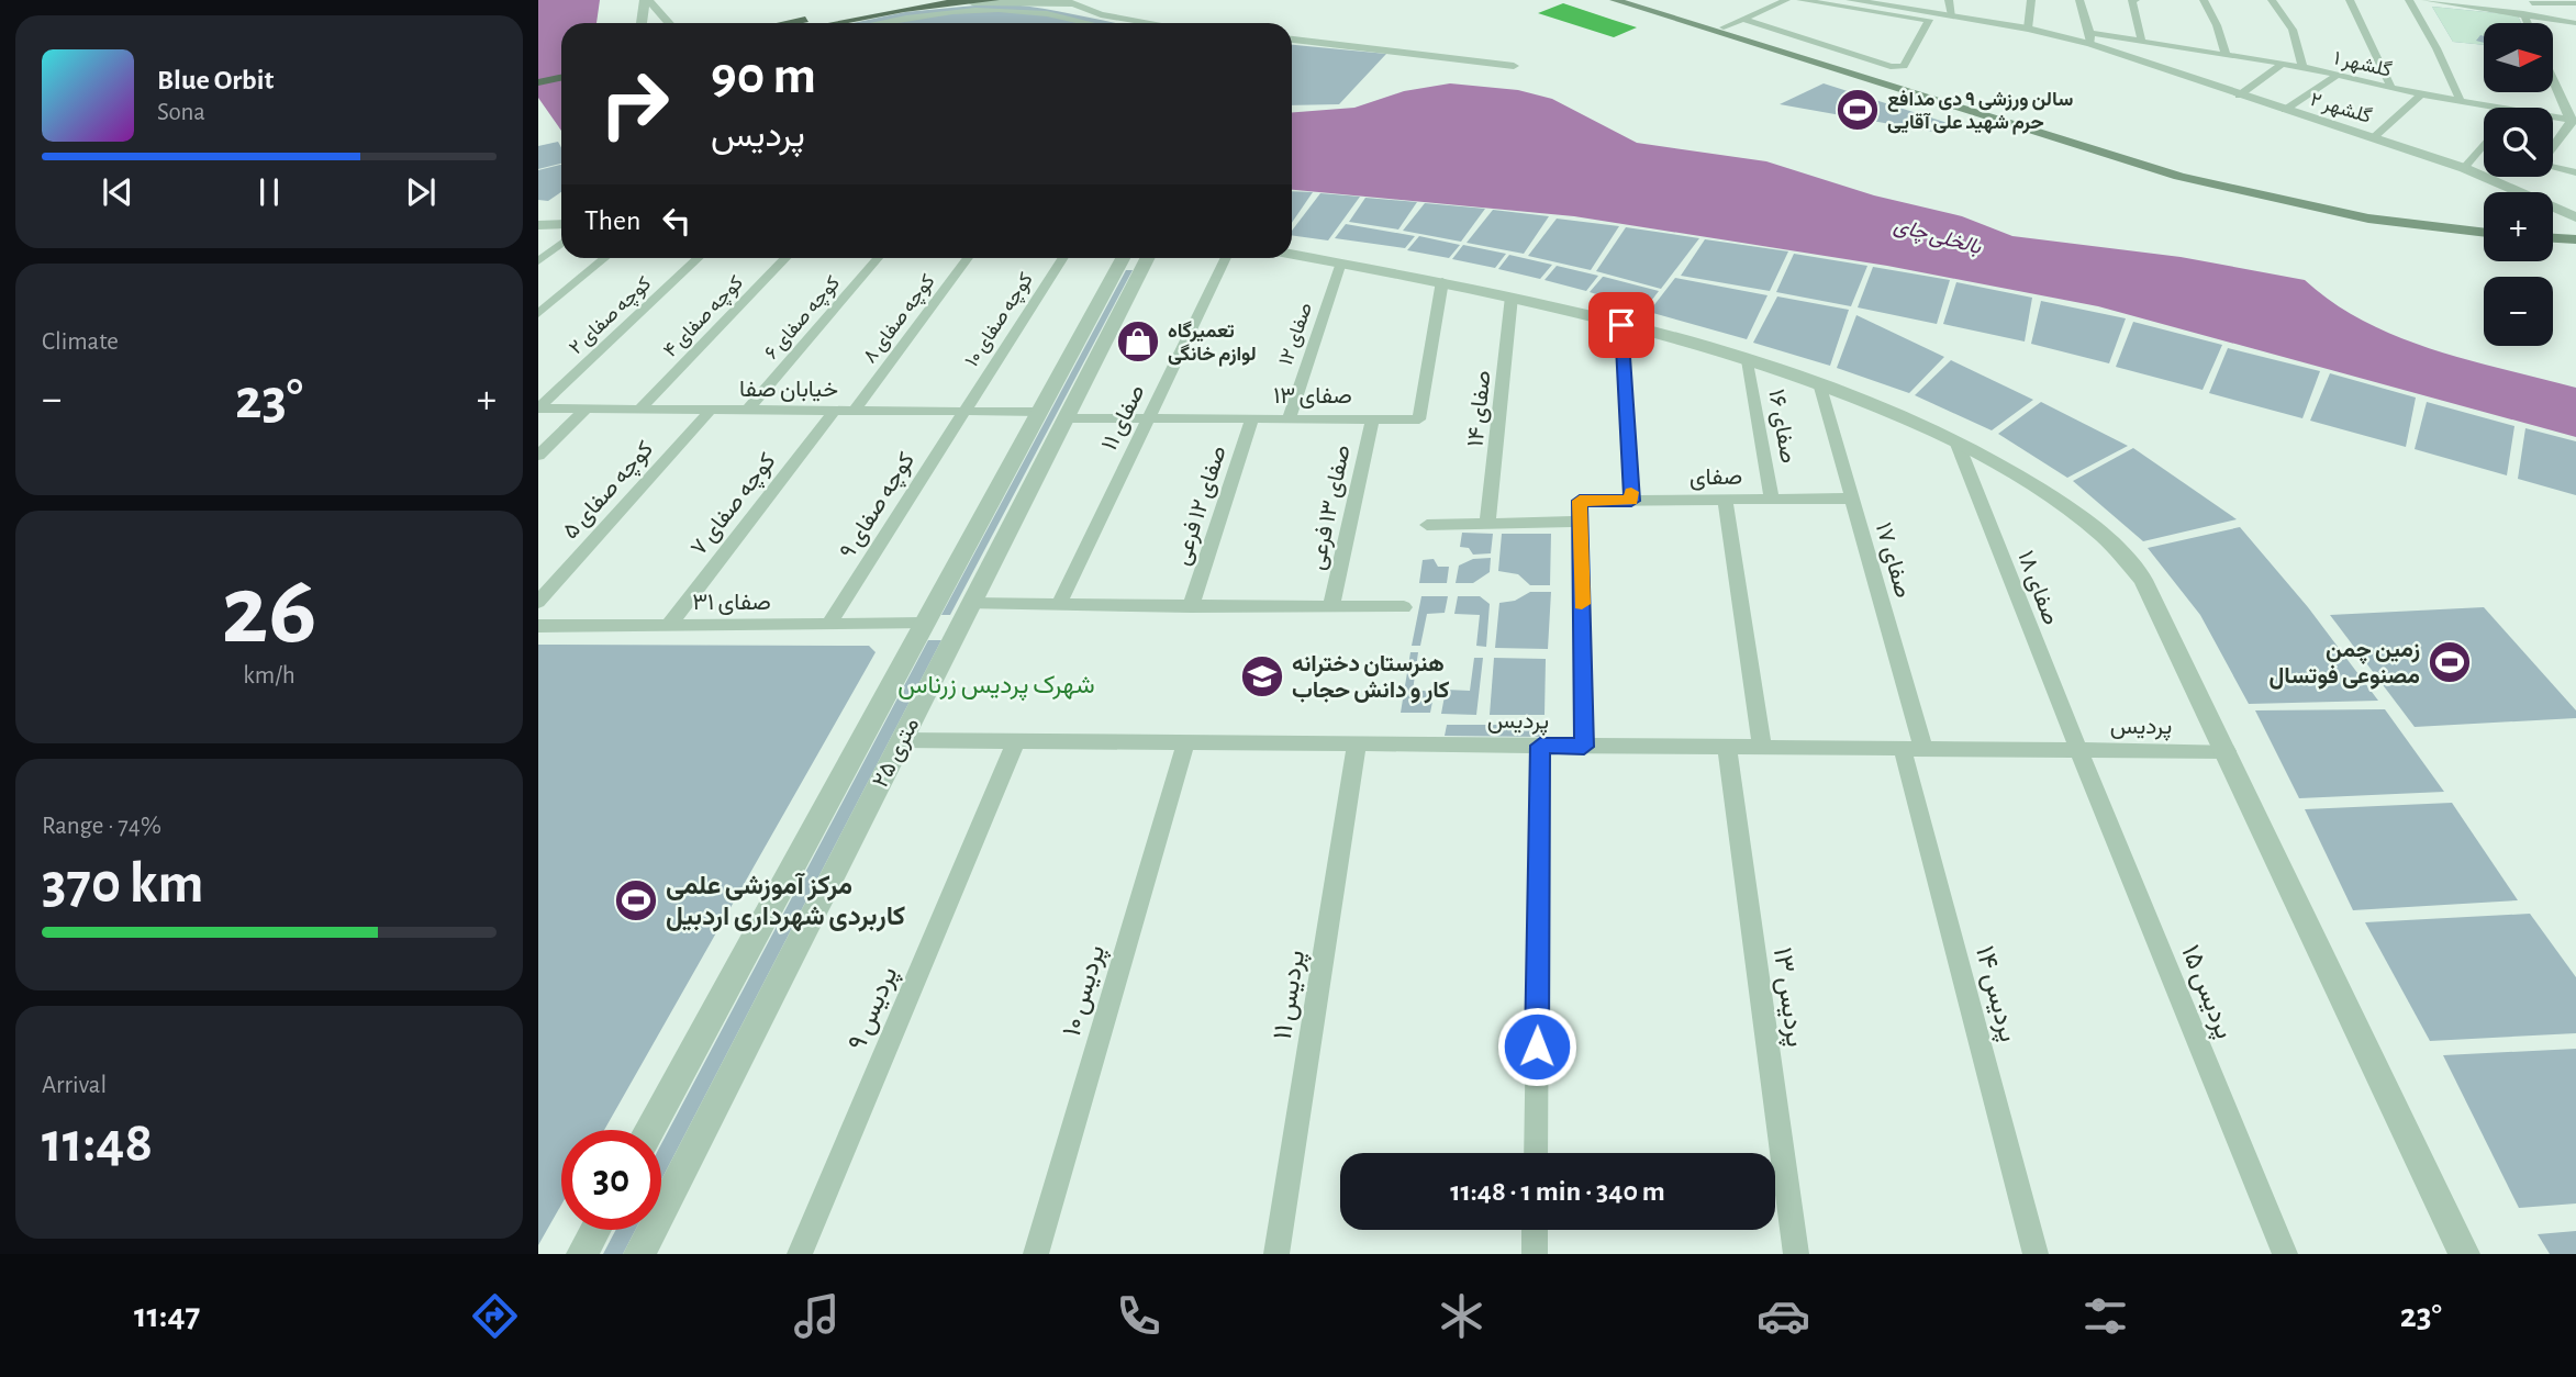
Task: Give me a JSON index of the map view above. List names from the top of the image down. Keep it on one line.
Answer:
{"streets":{"street":["گلشهر ۱","گلشهر ۲","کوچه صفای ۲","کوچه صفای ۴","کوچه صفای ۶","کوچه صفای ۸","کوچه صفای ۱۰","صفای ۱۲","خیابان صفا","صفای ۱۳","صفای ۱۴","صفای ۱۱","صفای ۱۶","صفای","کوچه صفای ۵","کوچه صفای ۷","کوچه صفای ۹","صفای ۱۲ فرعی","صفای ۱۳ فرعی","صفای ۱۷","صفای ۱۸","صفای ۳۱","پردیس","۲۵ متری","پردیس ۱۰","پردیس ۱۵","پردیس ۱۴","پردیس ۱۱","پردیس ۱۳","پردیس ۹"]},"crossings":[["گلشهر ۱","گلشهر ۲"],["کوچه صفای ۲","خیابان صفا"],["کوچه صفای ۴","خیابان صفا"],["کوچه صفای ۶","خیابان صفا"],["کوچه صفای ۸","خیابان صفا"],["کوچه صفای ۱۰","خیابان صفا"],["کوچه صفای ۱۰","کوچه صفای ۹"],["صفای ۱۲","صفای ۱۳"],["صفای ۱۲","پردیس"],["خیابان صفا","کوچه صفای ۵"],["خیابان صفا","کوچه صفای ۷"],["خیابان صفا","کوچه صفای ۹"],["خیابان صفا","۲۵ متری"],["صفای ۱۳","صفای ۱۱"],["صفای ۱۳","صفای ۱۲ فرعی"],["صفای ۱۳","صفای ۱۳ فرعی"],["صفای ۱۳","پردیس"],["صفای ۱۳","۲۵ متری"],["صفای ۱۴","پردیس"],["صفای ۱۶","صفای"],["صفای ۱۶","پردیس"],["صفای","صفای ۱۷"],["کوچه صفای ۷","صفای ۳۱"],["کوچه صفای ۹","صفای ۳۱"],["صفای ۱۷","پردیس"],["صفای ۱۷","پردیس ۱۴"],["صفای ۱۸","پردیس"],["صفای ۱۸","پردیس ۱۵"],["صفای ۳۱","۲۵ متری"],["پردیس","۲۵ متری"],["پردیس","پردیس ۱۰"],["پردیس","پردیس ۱۵"],["پردیس","پردیس ۱۴"],["پردیس","پردیس ۱۱"],["پردیس","پردیس ۱۳"],["پردیس","پردیس ۹"]],"districts":["شهرک پردیس زرناس"],"water":["بالخلی چای"],"places":{"sports":["سالن ورزشی ۹ دی مدافع حرم شهید علی آقایی","زمین چمن مصنوعی فوتسال","مرکز آموزشی علمی کاربردی شهرداری اردبیل"],"shop":["تعمیرگاه لوازم خانگی"],"school or university":["هنرستان دخترانه کار و دانش حجاب"]},"north":"right","page":{"map_buttons":["+","−"],"turn":["90 m","پردیس"],"song":["Blue Orbit","Sona"],"then":"Then","tile":["Climate",["26","km/h"],["Range · 74%","370 km"],["Arrival","11:48"]],"heat":["−","23°","+"],"limit":"30","trip":"11:48 · 1 min · 340 m","tabs":["11:47","23°"]}}
